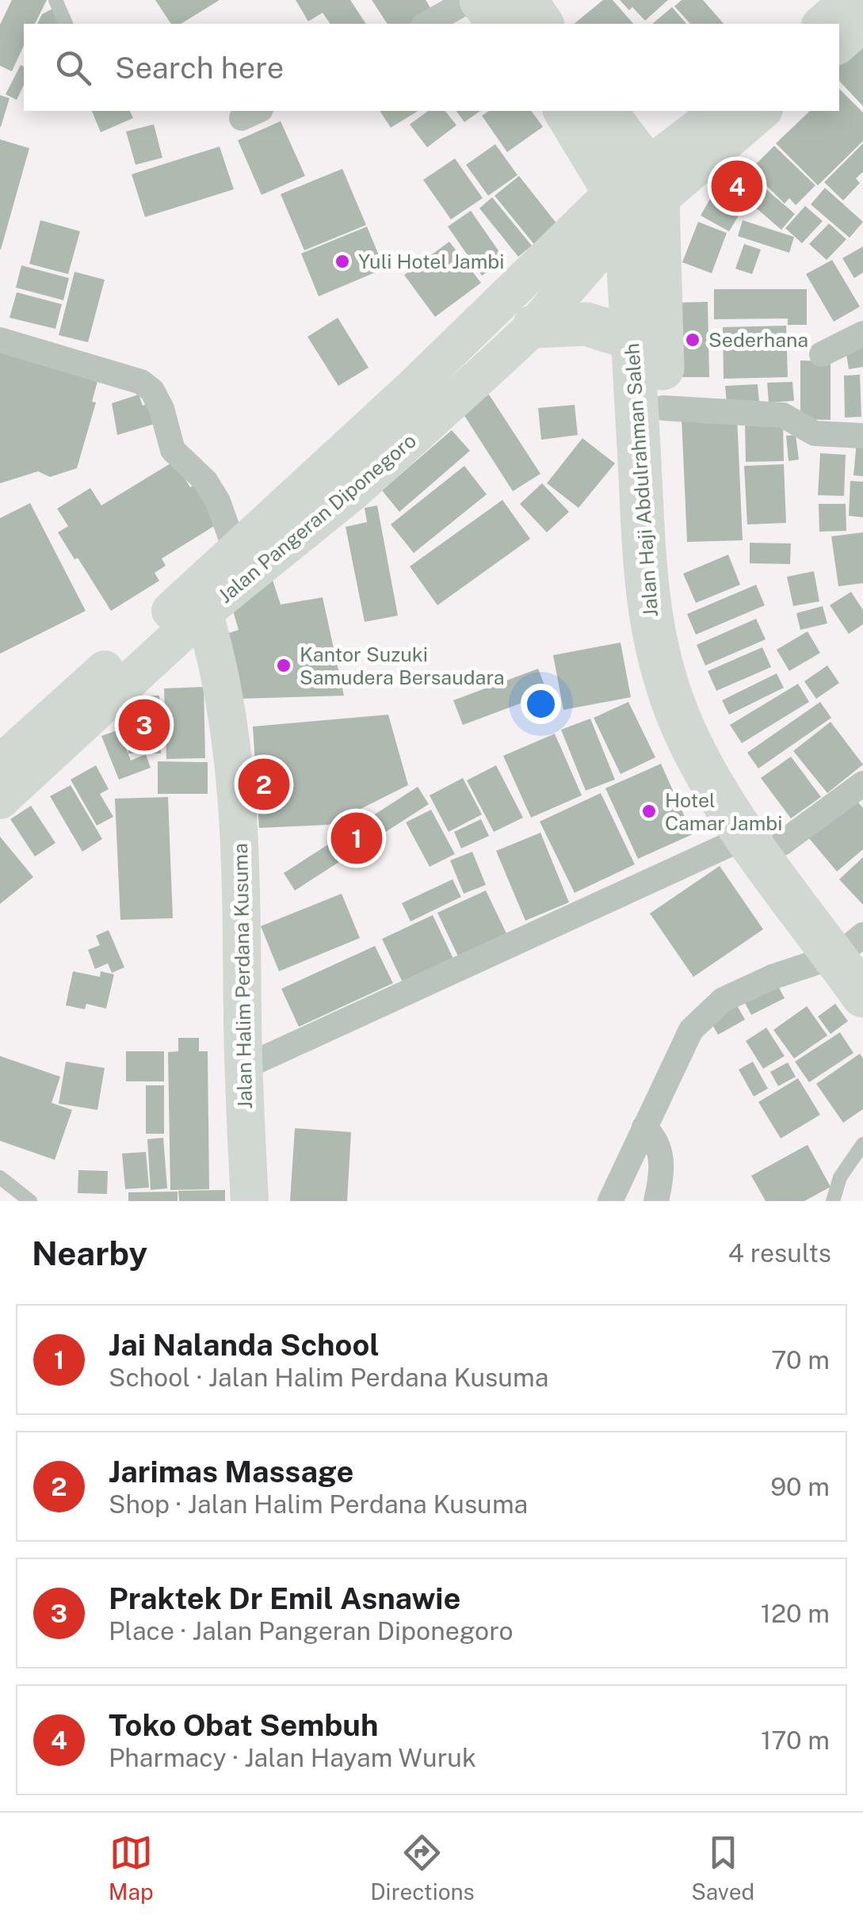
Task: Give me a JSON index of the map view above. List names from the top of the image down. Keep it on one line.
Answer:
{"streets":{"highway":["Jalan Haji Abdulrahman Saleh"],"main road":["Jalan Pangeran Diponegoro","Jalan Halim Perdana Kusuma"]},"crossings":[["Jalan Haji Abdulrahman Saleh","Jalan Pangeran Diponegoro"],["Jalan Pangeran Diponegoro","Jalan Halim Perdana Kusuma"]],"places":["Yuli Hotel Jambi","Sederhana","Kantor Suzuki Samudera Bersaudara","Hotel Camar Jambi"],"page":{"search":"Search here","pins":["4","3","2","1"],"heading":["Nearby","4 results"],"list":[{"mark":"1","name":"Jai Nalanda School","note":"School · Jalan Halim Perdana Kusuma","value":"70 m"},{"mark":"2","name":"Jarimas Massage","note":"Shop · Jalan Halim Perdana Kusuma","value":"90 m"},{"mark":"3","name":"Praktek Dr Emil Asnawie","note":"Place · Jalan Pangeran Diponegoro","value":"120 m"},{"mark":"4","name":"Toko Obat Sembuh","note":"Pharmacy · Jalan Hayam Wuruk","value":"170 m"}],"nav":["Map","Directions","Saved"]}}
